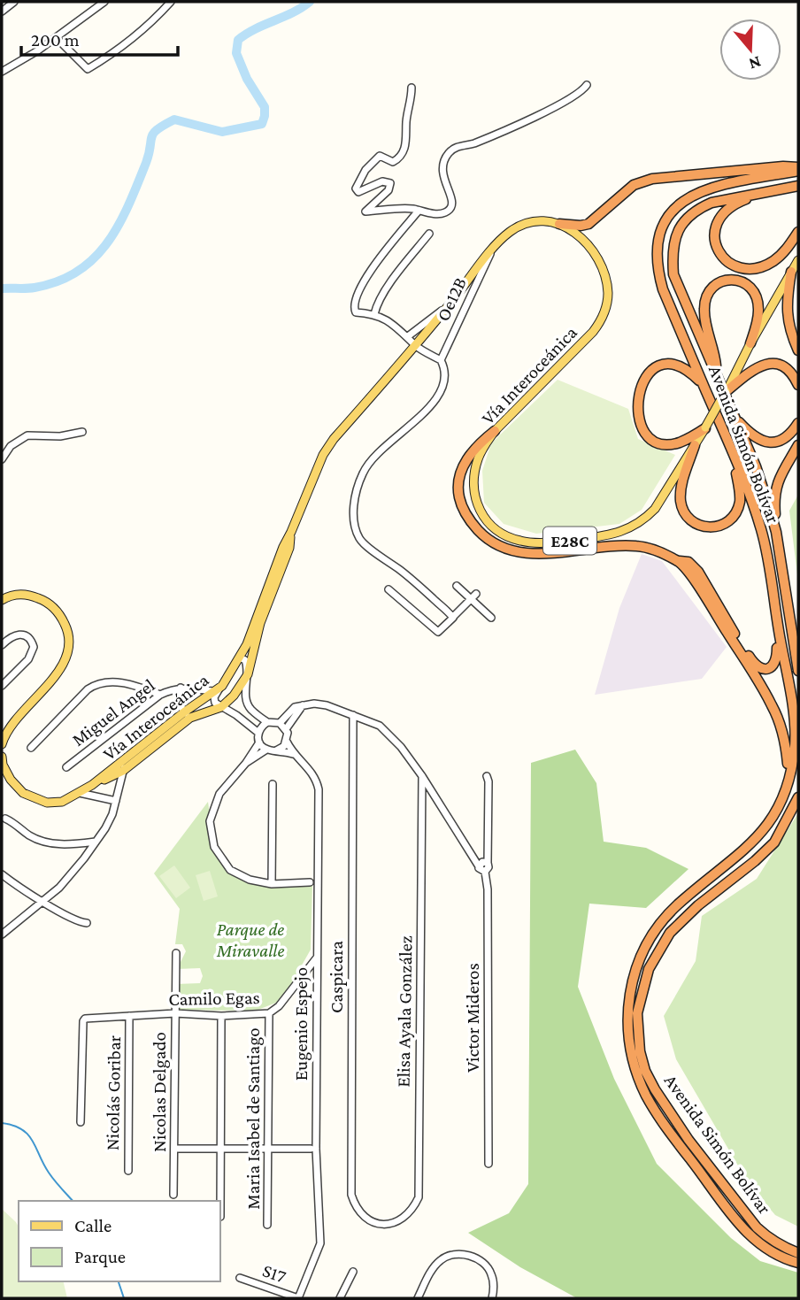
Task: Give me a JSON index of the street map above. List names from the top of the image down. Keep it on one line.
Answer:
{"streets":{"highway":["Avenida Simón Bolívar"],"main road":["Vía Interoceánica","E28C"],"street":["Oe12B","Miguel Angel","Caspicara","Camilo Egas","Elisa Ayala González","Victor Mideros","Eugenio Espejo","Nicolas Delgado","Nicolás Goribar","Maria Isabel de Santiago","S17"]},"crossings":[["Oe12B","Vía Interoceánica"],["Vía Interoceánica","Miguel Angel"],["Caspicara","Elisa Ayala González"],["Camilo Egas","Eugenio Espejo"],["Camilo Egas","Nicolas Delgado"],["Camilo Egas","Nicolás Goribar"],["Camilo Egas","Maria Isabel de Santiago"],["Eugenio Espejo","S17"]],"parks":["Parque de Miravalle"],"legend":["Calle","Parque"],"scale_bar":"200 m","north":"bottom"}
